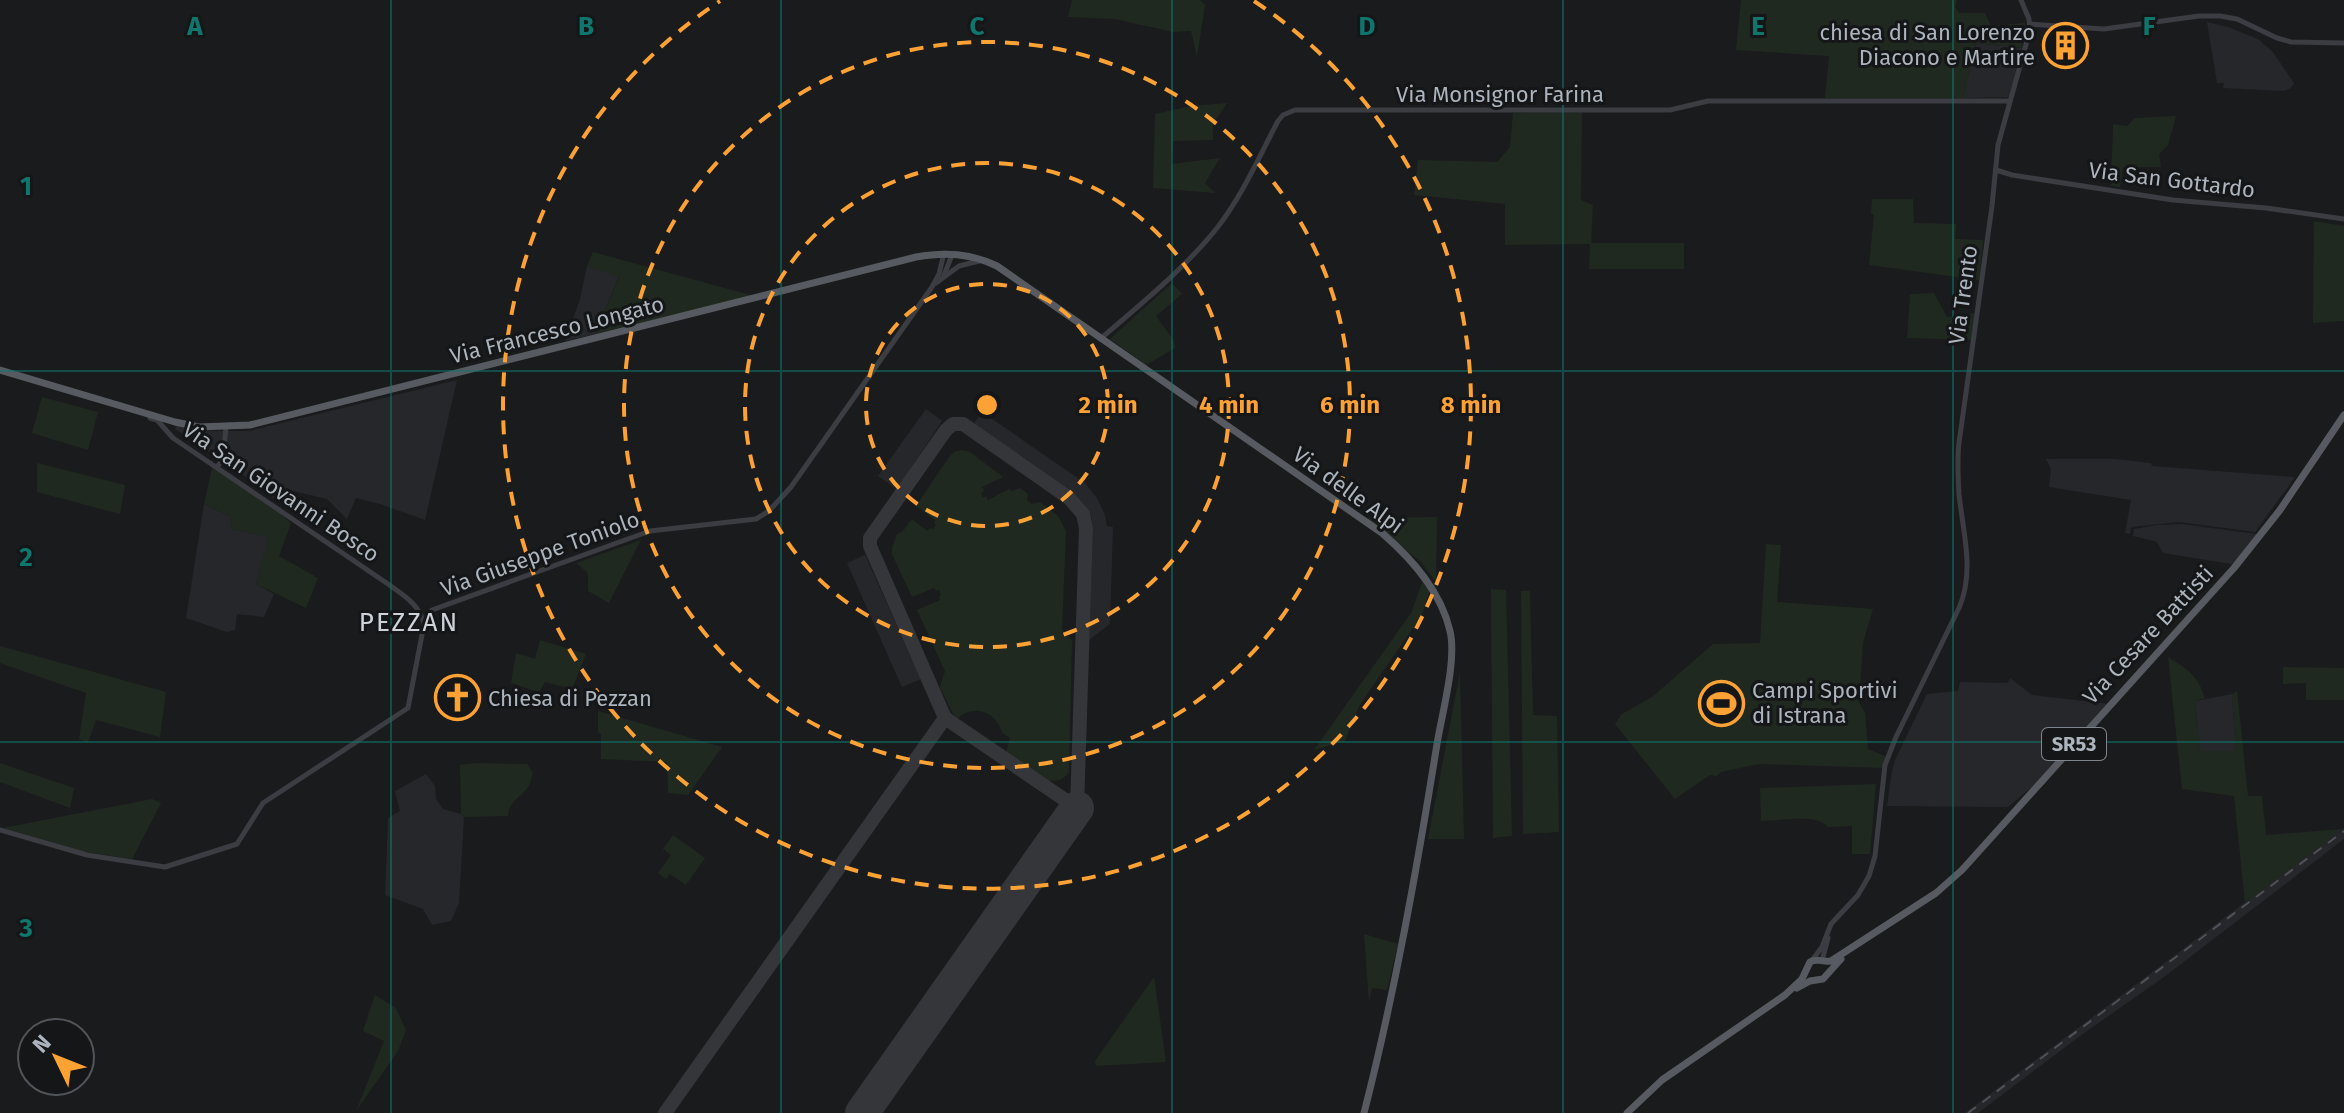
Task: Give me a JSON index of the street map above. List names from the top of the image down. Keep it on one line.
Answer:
{"streets":{"main road":["Via Francesco Longato","Via delle Alpi","Via Cesare Battisti","SR53"],"street":["Via Monsignor Farina","Via San Gottardo","Via Trento","Via San Giovanni Bosco","Via Giuseppe Toniolo"]},"crossings":[["Via Monsignor Farina","Via Trento"],["Via Monsignor Farina","Via delle Alpi"],["Via San Gottardo","Via Trento"],["Via Francesco Longato","Via delle Alpi"],["Via Francesco Longato","Via San Giovanni Bosco"],["Via Francesco Longato","Via Giuseppe Toniolo"],["Via delle Alpi","Via Giuseppe Toniolo"],["Via San Giovanni Bosco","Via Giuseppe Toniolo"]],"districts":["PEZZAN"],"places":{"building":["chiesa di San Lorenzo Diacono e Martire"],"church":["Chiesa di Pezzan"],"sports":["Campi Sportivi di Istrana"]},"north":"top left","grid":{"columns":["A","B","C","D","E","F"],"rows":["1","2","3"]},"rings":["2 min","4 min","6 min","8 min"]}
